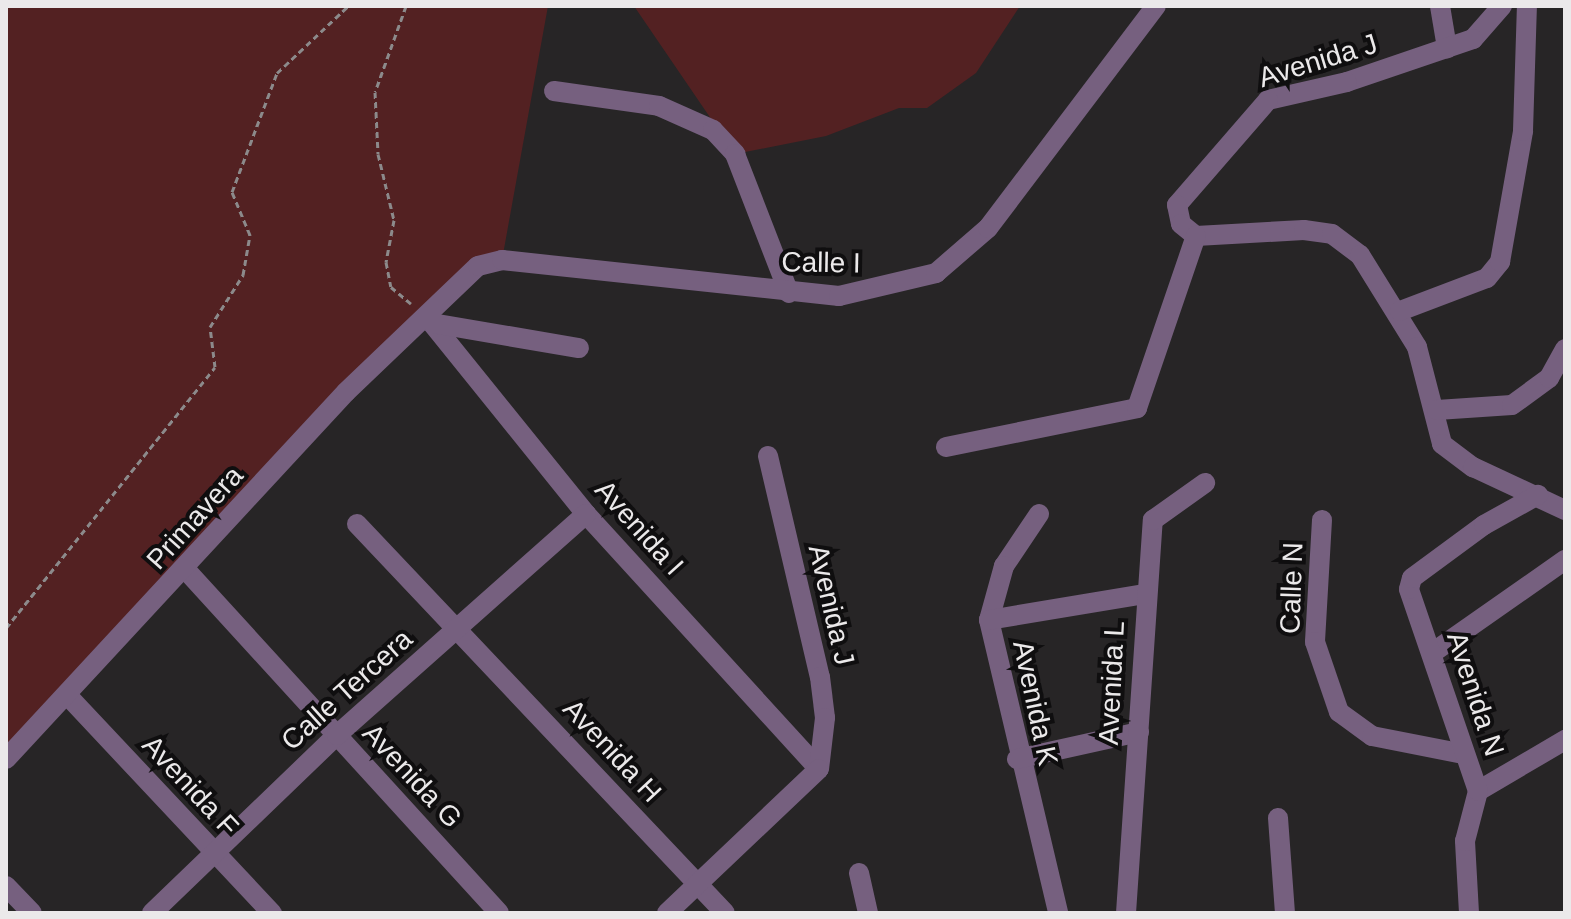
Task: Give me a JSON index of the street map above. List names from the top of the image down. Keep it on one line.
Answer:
{"streets":{"street":["Avenida J","Calle I","Primavera","Avenida I","Calle N","Avenida L","Calle Tercera","Avenida N","Avenida K","Avenida H","Avenida G","Avenida F"]},"crossings":[["Avenida J","Avenida I"],["Calle I","Primavera"],["Calle I","Avenida I"],["Primavera","Avenida I"],["Primavera","Avenida G"],["Primavera","Avenida F"],["Avenida I","Calle Tercera"],["Calle N","Avenida N"],["Calle Tercera","Avenida H"],["Calle Tercera","Avenida G"],["Calle Tercera","Avenida F"]]}
